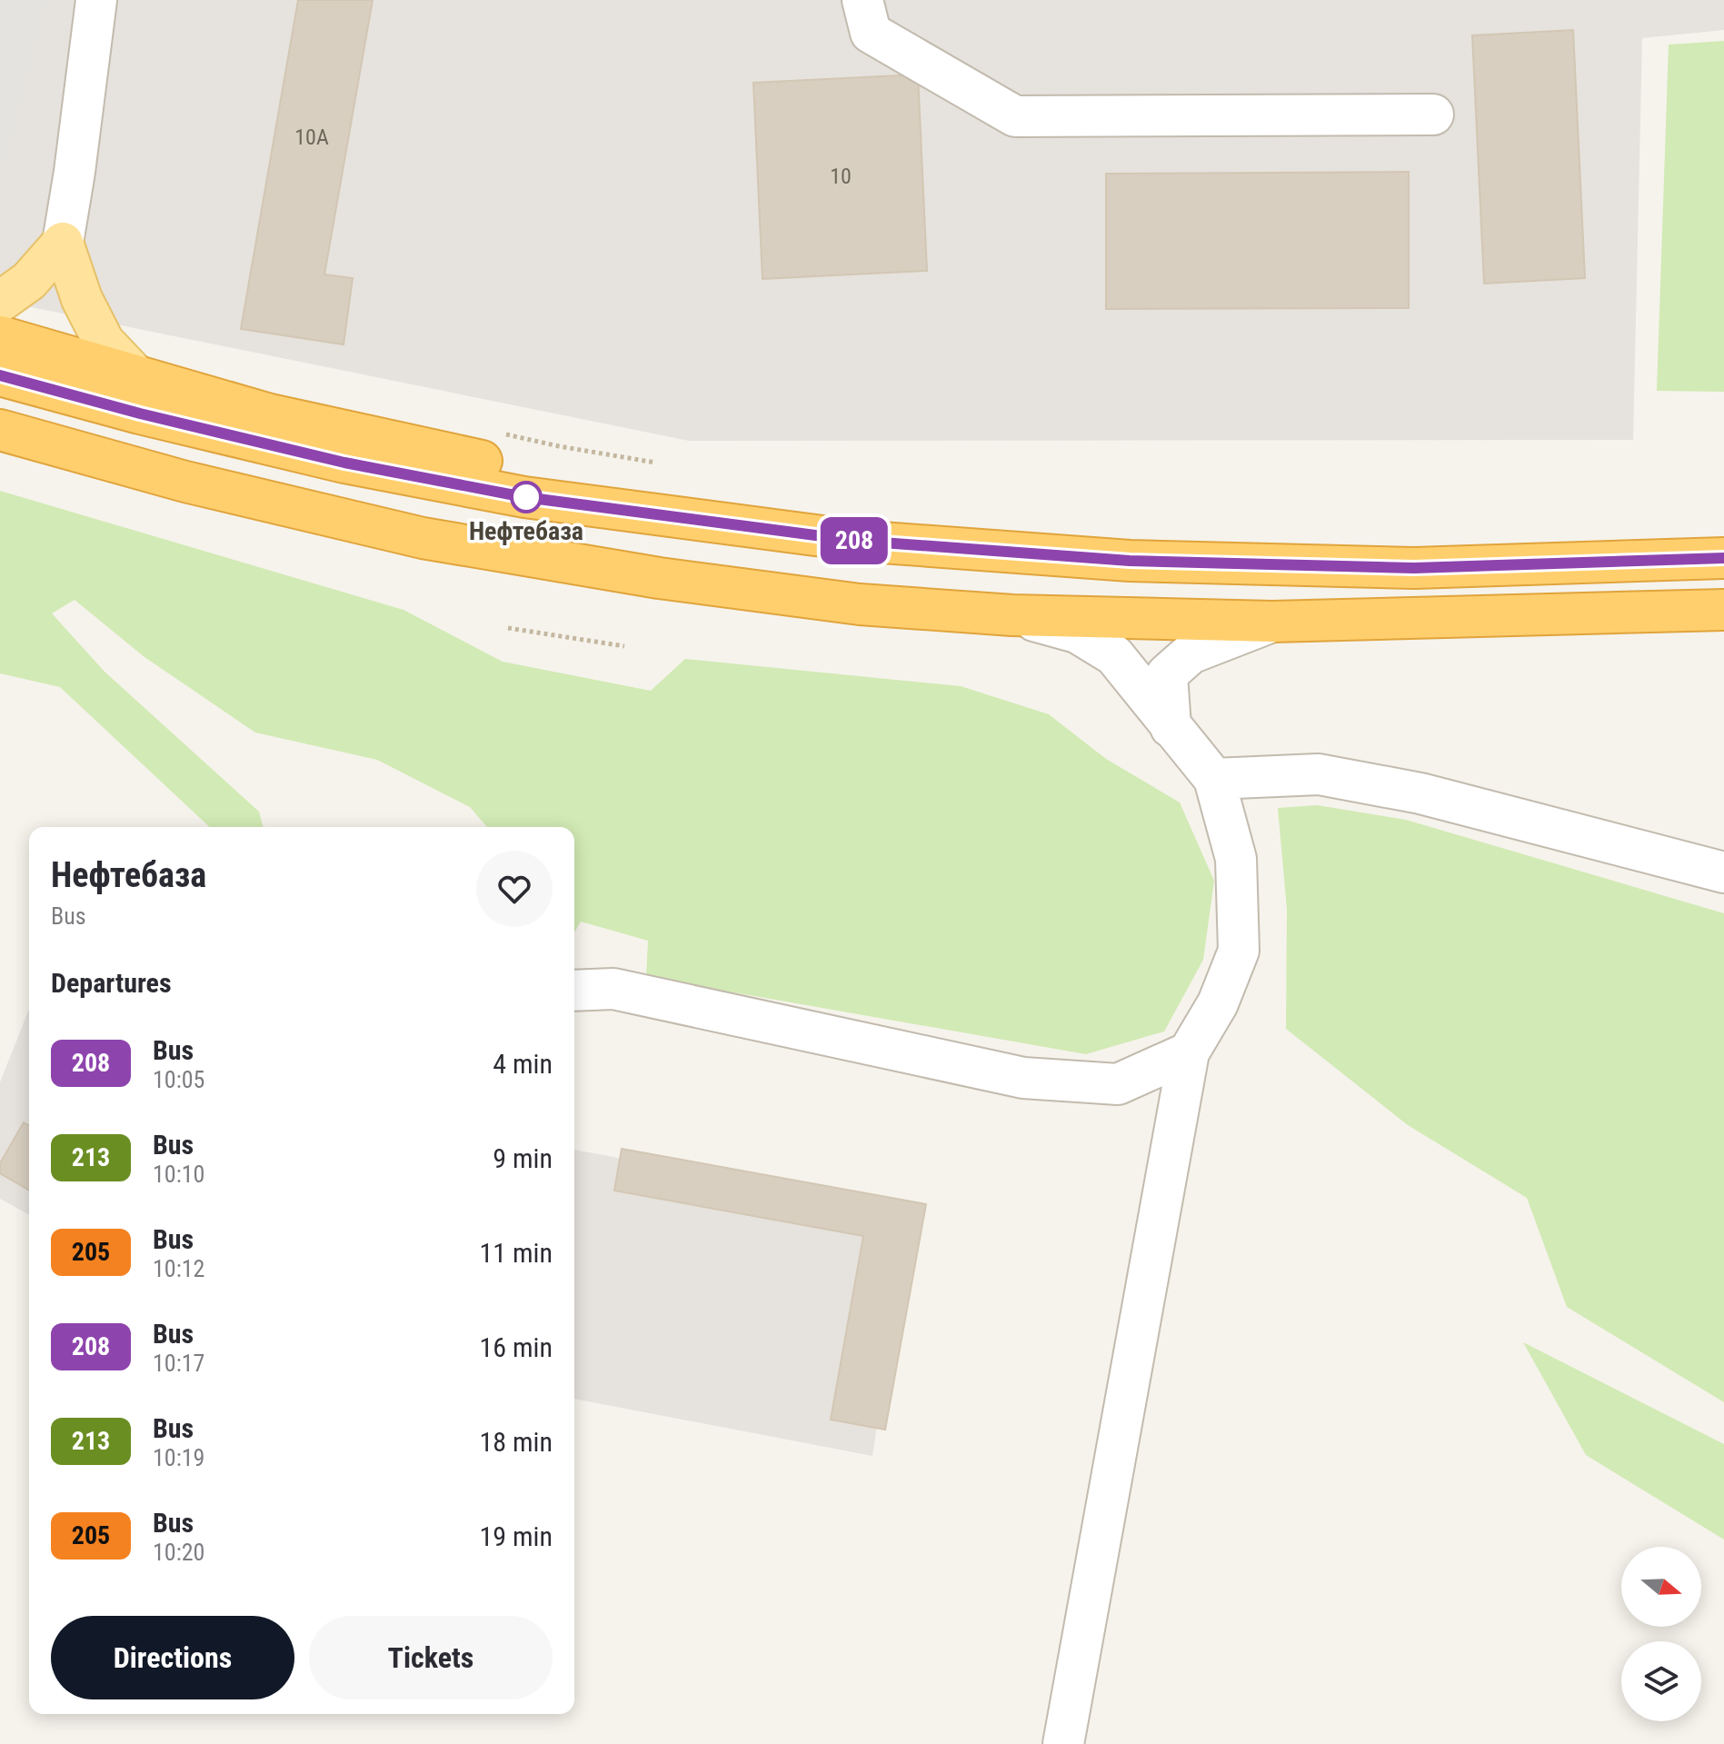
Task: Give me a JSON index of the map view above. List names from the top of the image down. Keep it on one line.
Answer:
{"places":["Нефтебаза"],"lines":["bus line 208"],"house_numbers":["10А","10"],"north":"right","page":{"on_map":"208","heading":[["Нефтебаза","Bus"],"Departures"],"list":[{"mark":"208","name":"Bus","note":"10:05","value":"4 min"},{"mark":"213","name":"Bus","note":"10:10","value":"9 min"},{"mark":"205","name":"Bus","note":"10:12","value":"11 min"},{"mark":"208","name":"Bus","note":"10:17","value":"16 min"},{"mark":"213","name":"Bus","note":"10:19","value":"18 min"},{"mark":"205","name":"Bus","note":"10:20","value":"19 min"}],"buttons":["Directions","Tickets"]}}
